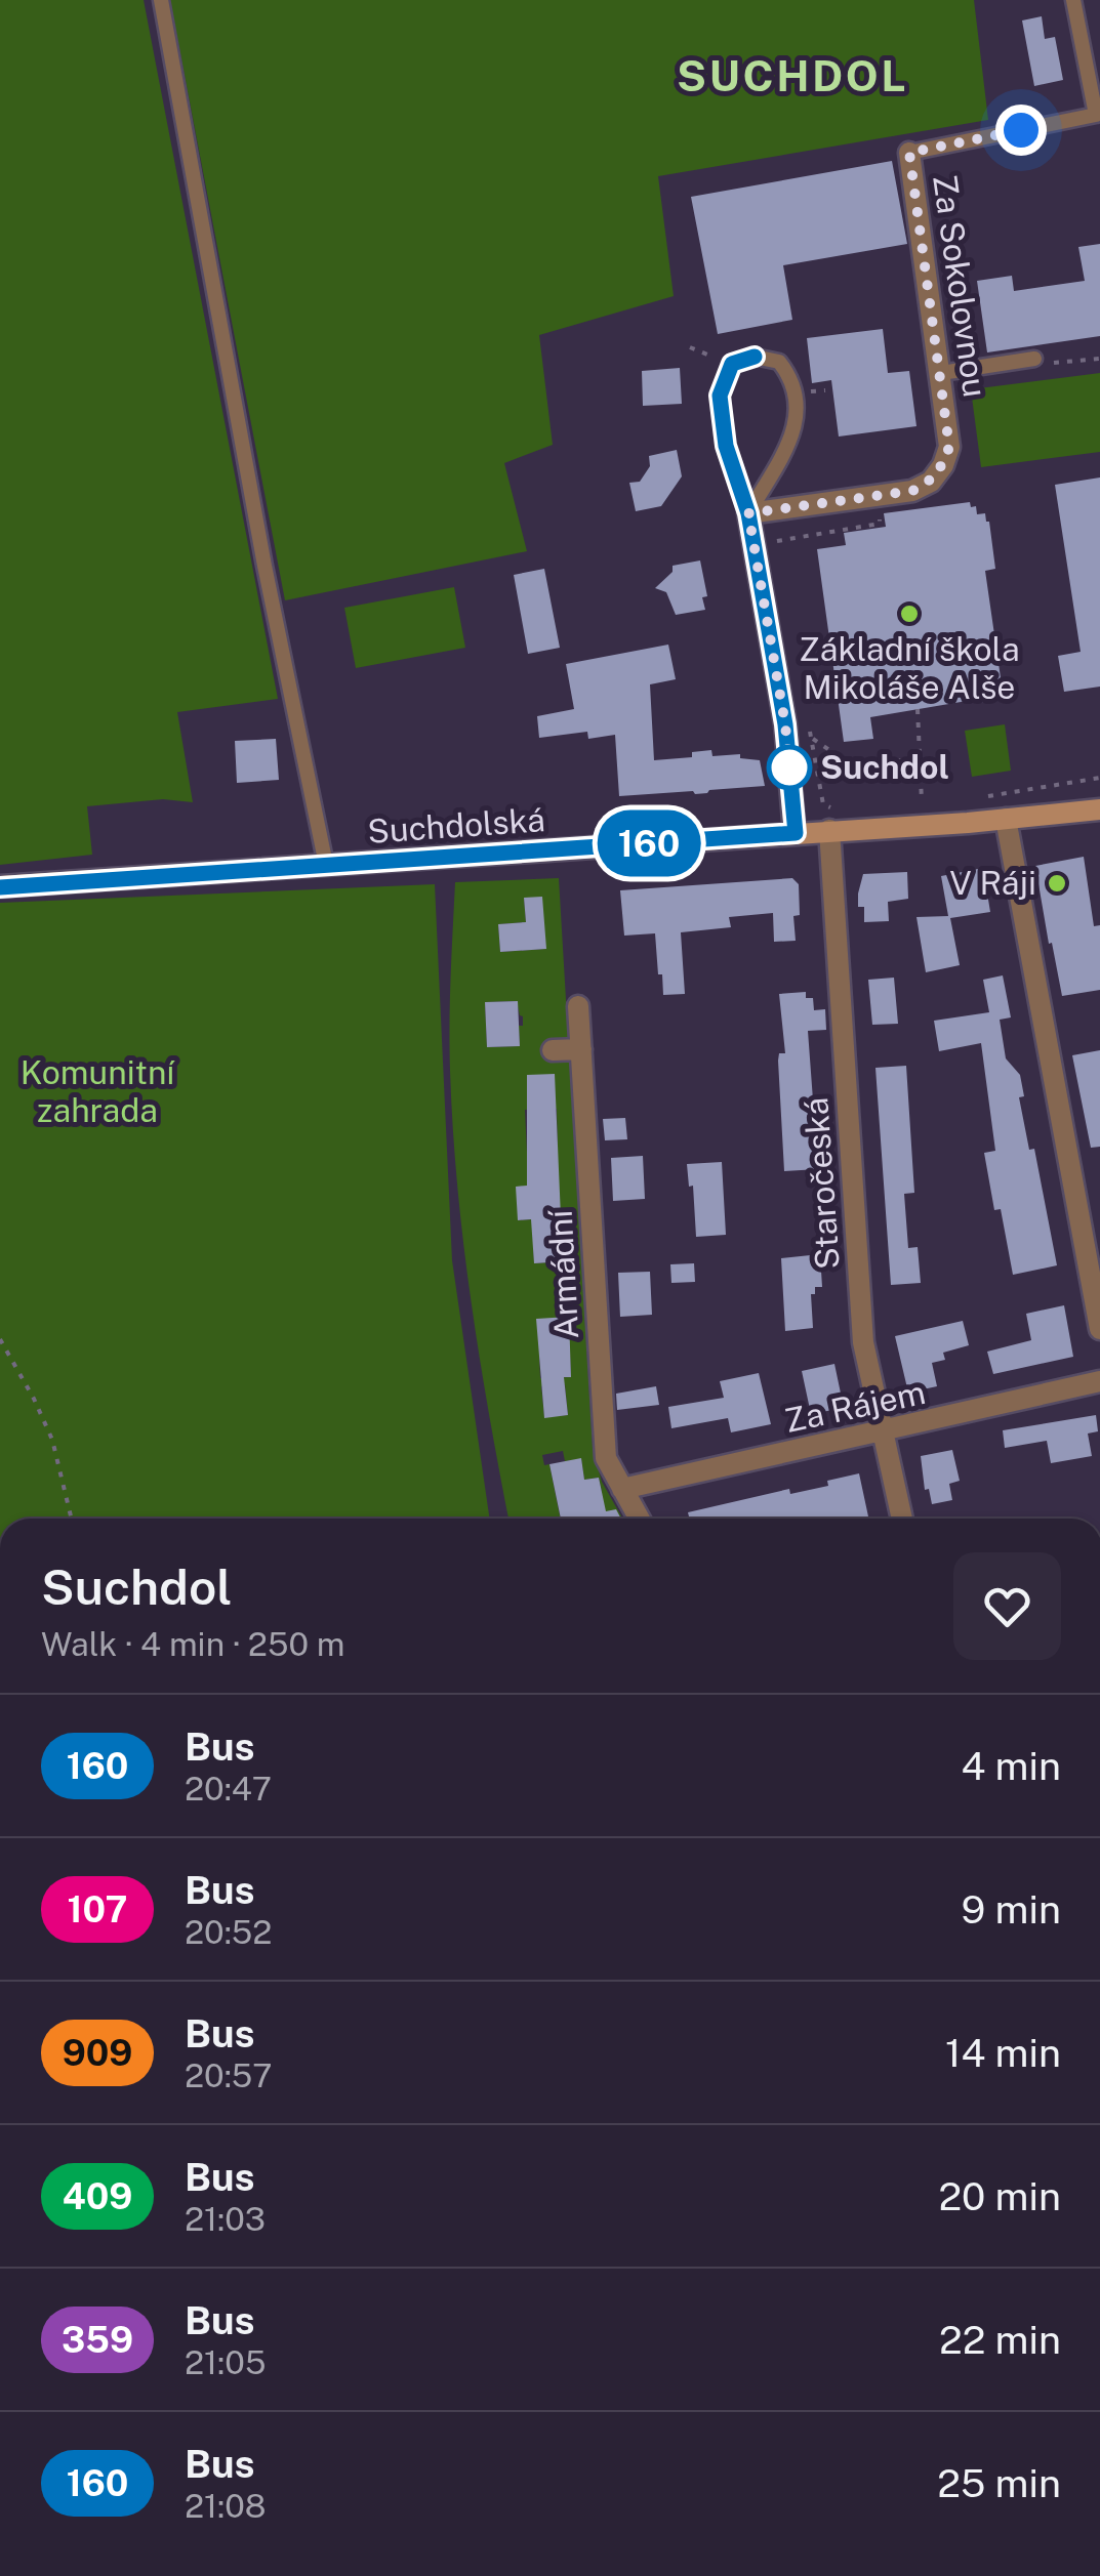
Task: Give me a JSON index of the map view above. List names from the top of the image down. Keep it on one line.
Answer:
{"streets":{"street":["Za Sokolovnou","Suchdolská","Staročeská","Armádní","Za Rájem"]},"crossings":[["Suchdolská","Staročeská"],["Staročeská","Za Rájem"],["Armádní","Za Rájem"]],"districts":["SUCHDOL"],"parks":["Komunitní zahrada"],"places":["Základní škola Mikoláše Alše","Suchdol","V Ráji"],"lines":["bus line 160"],"page":{"on_map":"160","heading":["Suchdol","Walk · 4 min · 250 m"],"list":[{"mark":"160","name":"Bus","note":"20:47","value":"4 min"},{"mark":"107","name":"Bus","note":"20:52","value":"9 min"},{"mark":"909","name":"Bus","note":"20:57","value":"14 min"},{"mark":"409","name":"Bus","note":"21:03","value":"20 min"},{"mark":"359","name":"Bus","note":"21:05","value":"22 min"},{"mark":"160","name":"Bus","note":"21:08","value":"25 min"}]}}
